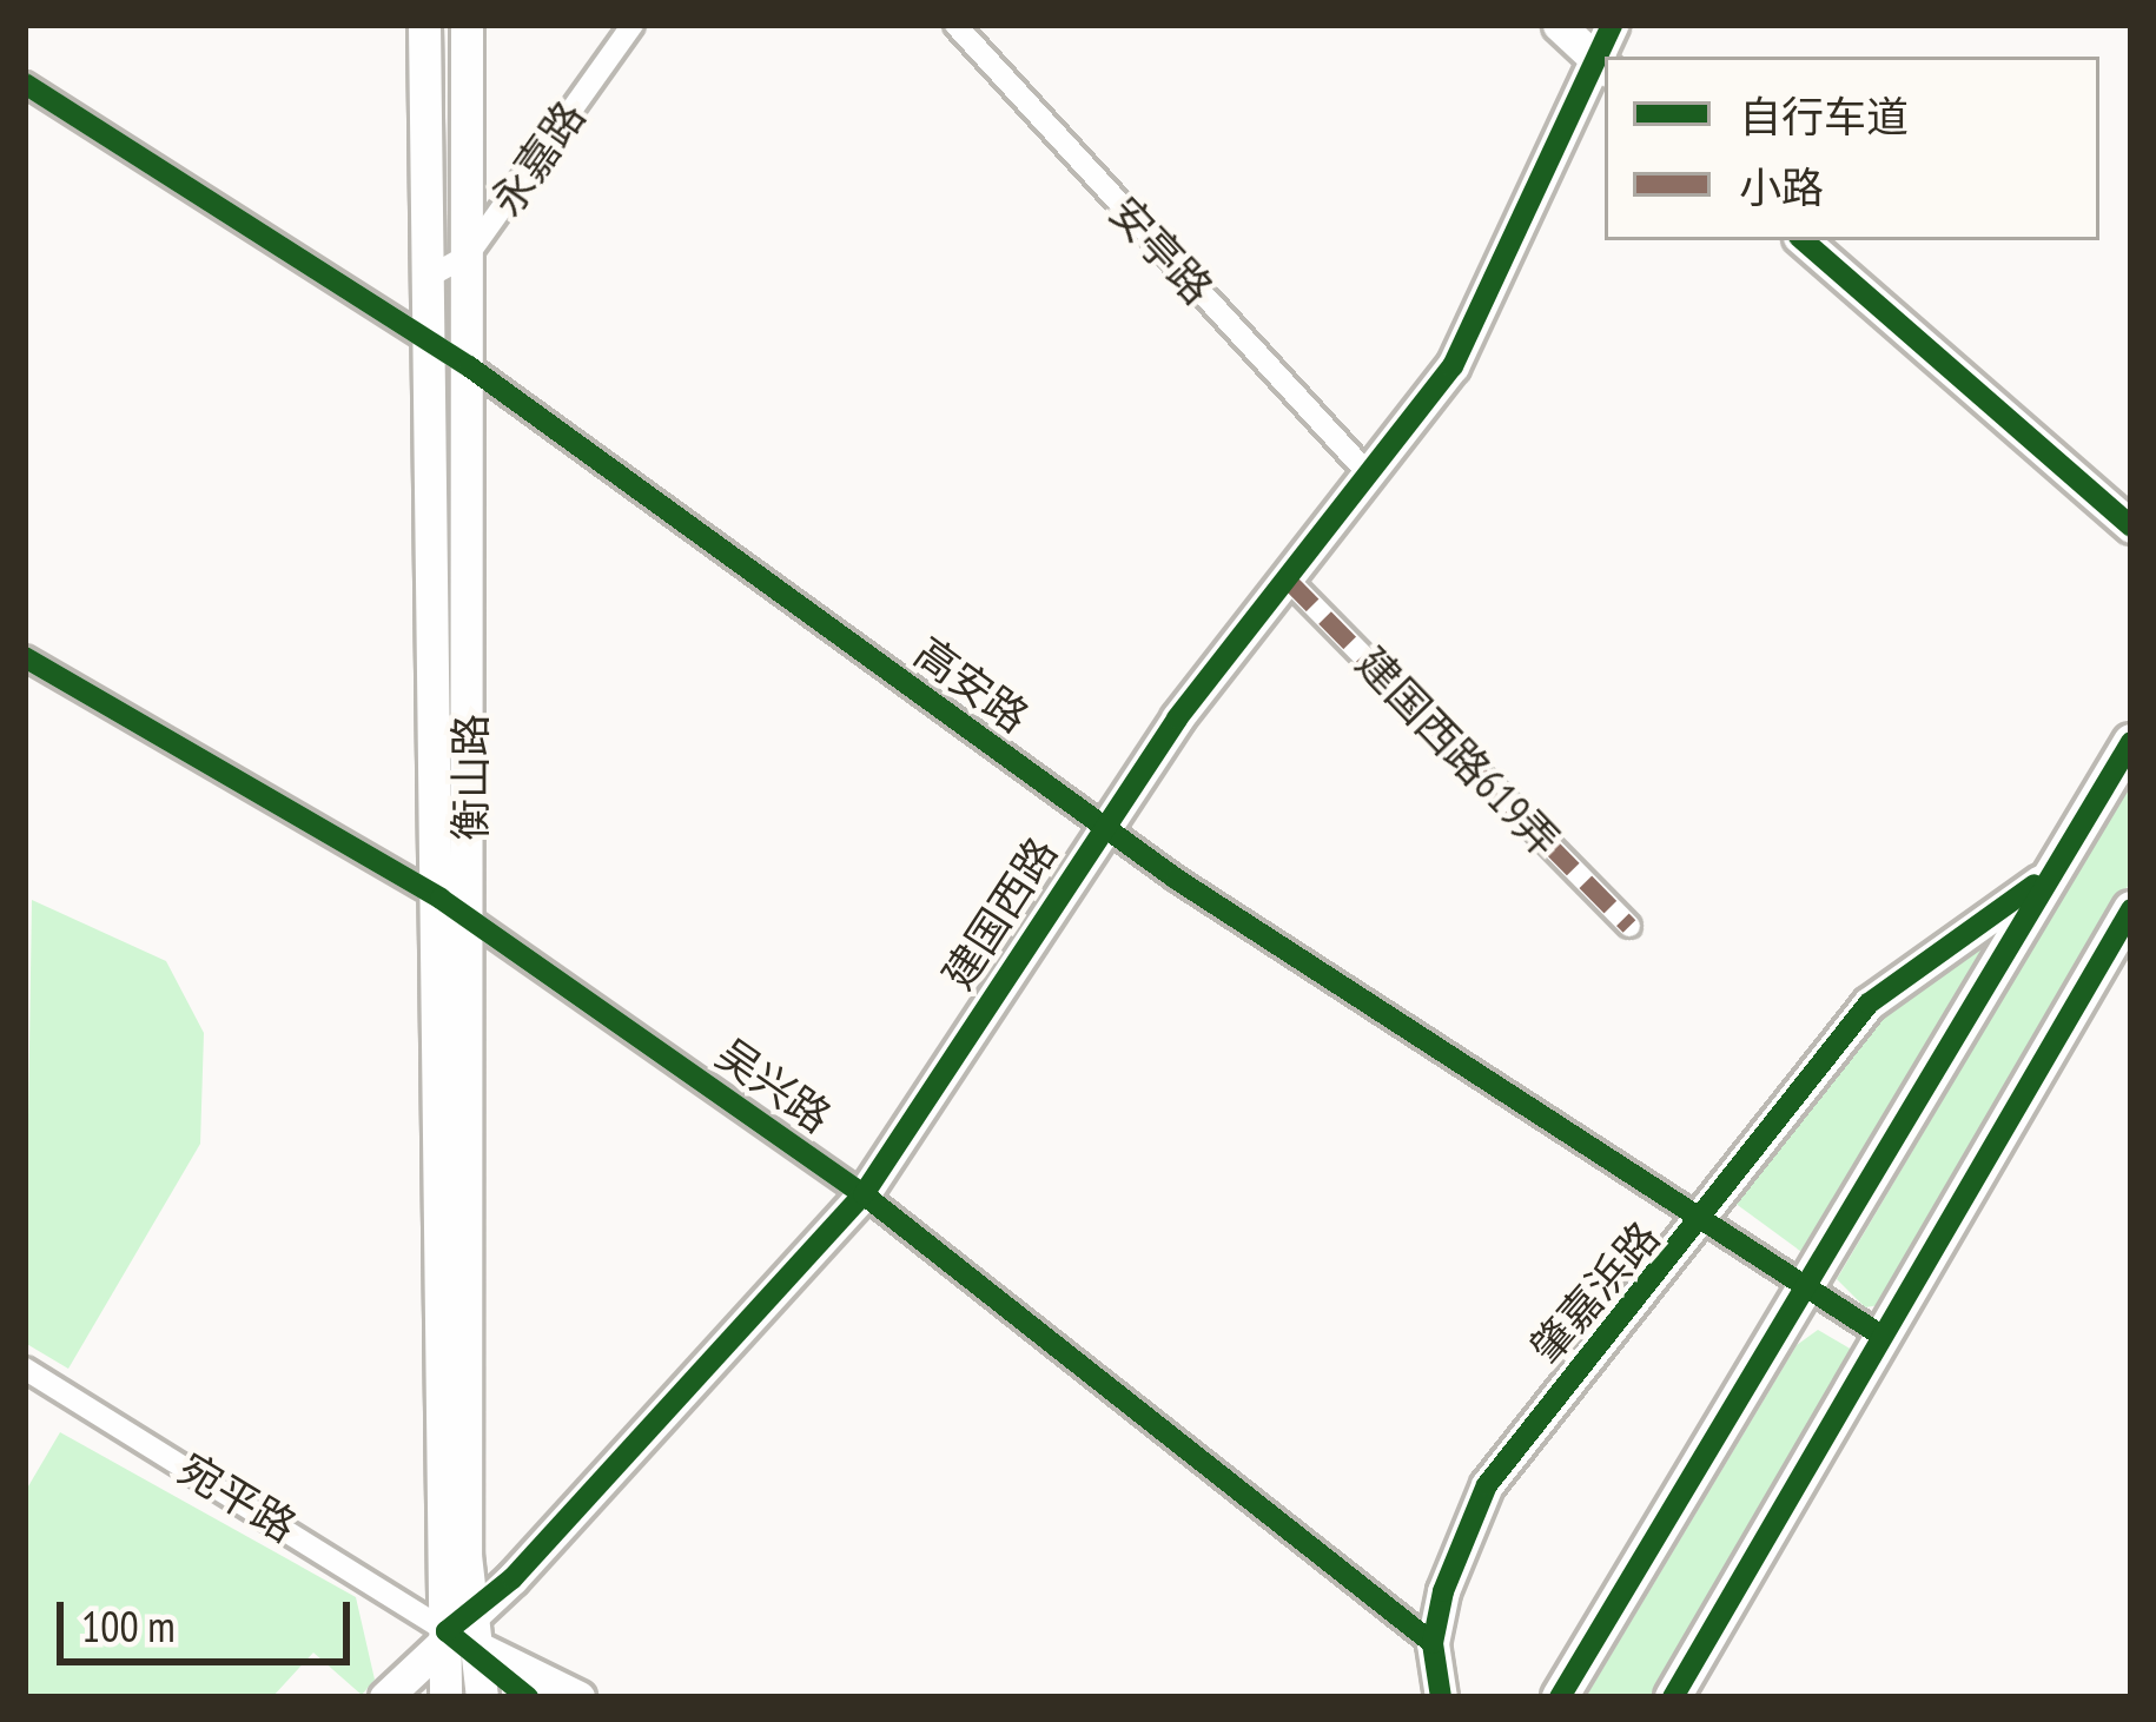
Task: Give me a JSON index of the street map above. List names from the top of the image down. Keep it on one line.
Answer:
{"streets":{"main road":["肇嘉浜路"],"street":["永嘉路","安亭路","高安路","建国西路619弄","衡山路","建国西路","吴兴路","宛平路"]},"crossings":[["永嘉路","衡山路"],["安亭路","建国西路"],["高安路","衡山路"],["高安路","建国西路"],["高安路","肇嘉浜路"],["建国西路619弄","建国西路"],["衡山路","建国西路"],["衡山路","吴兴路"],["衡山路","宛平路"],["建国西路","吴兴路"],["建国西路","宛平路"],["吴兴路","肇嘉浜路"]],"legend":["自行车道","小路"],"scale_bar":"100 m"}
